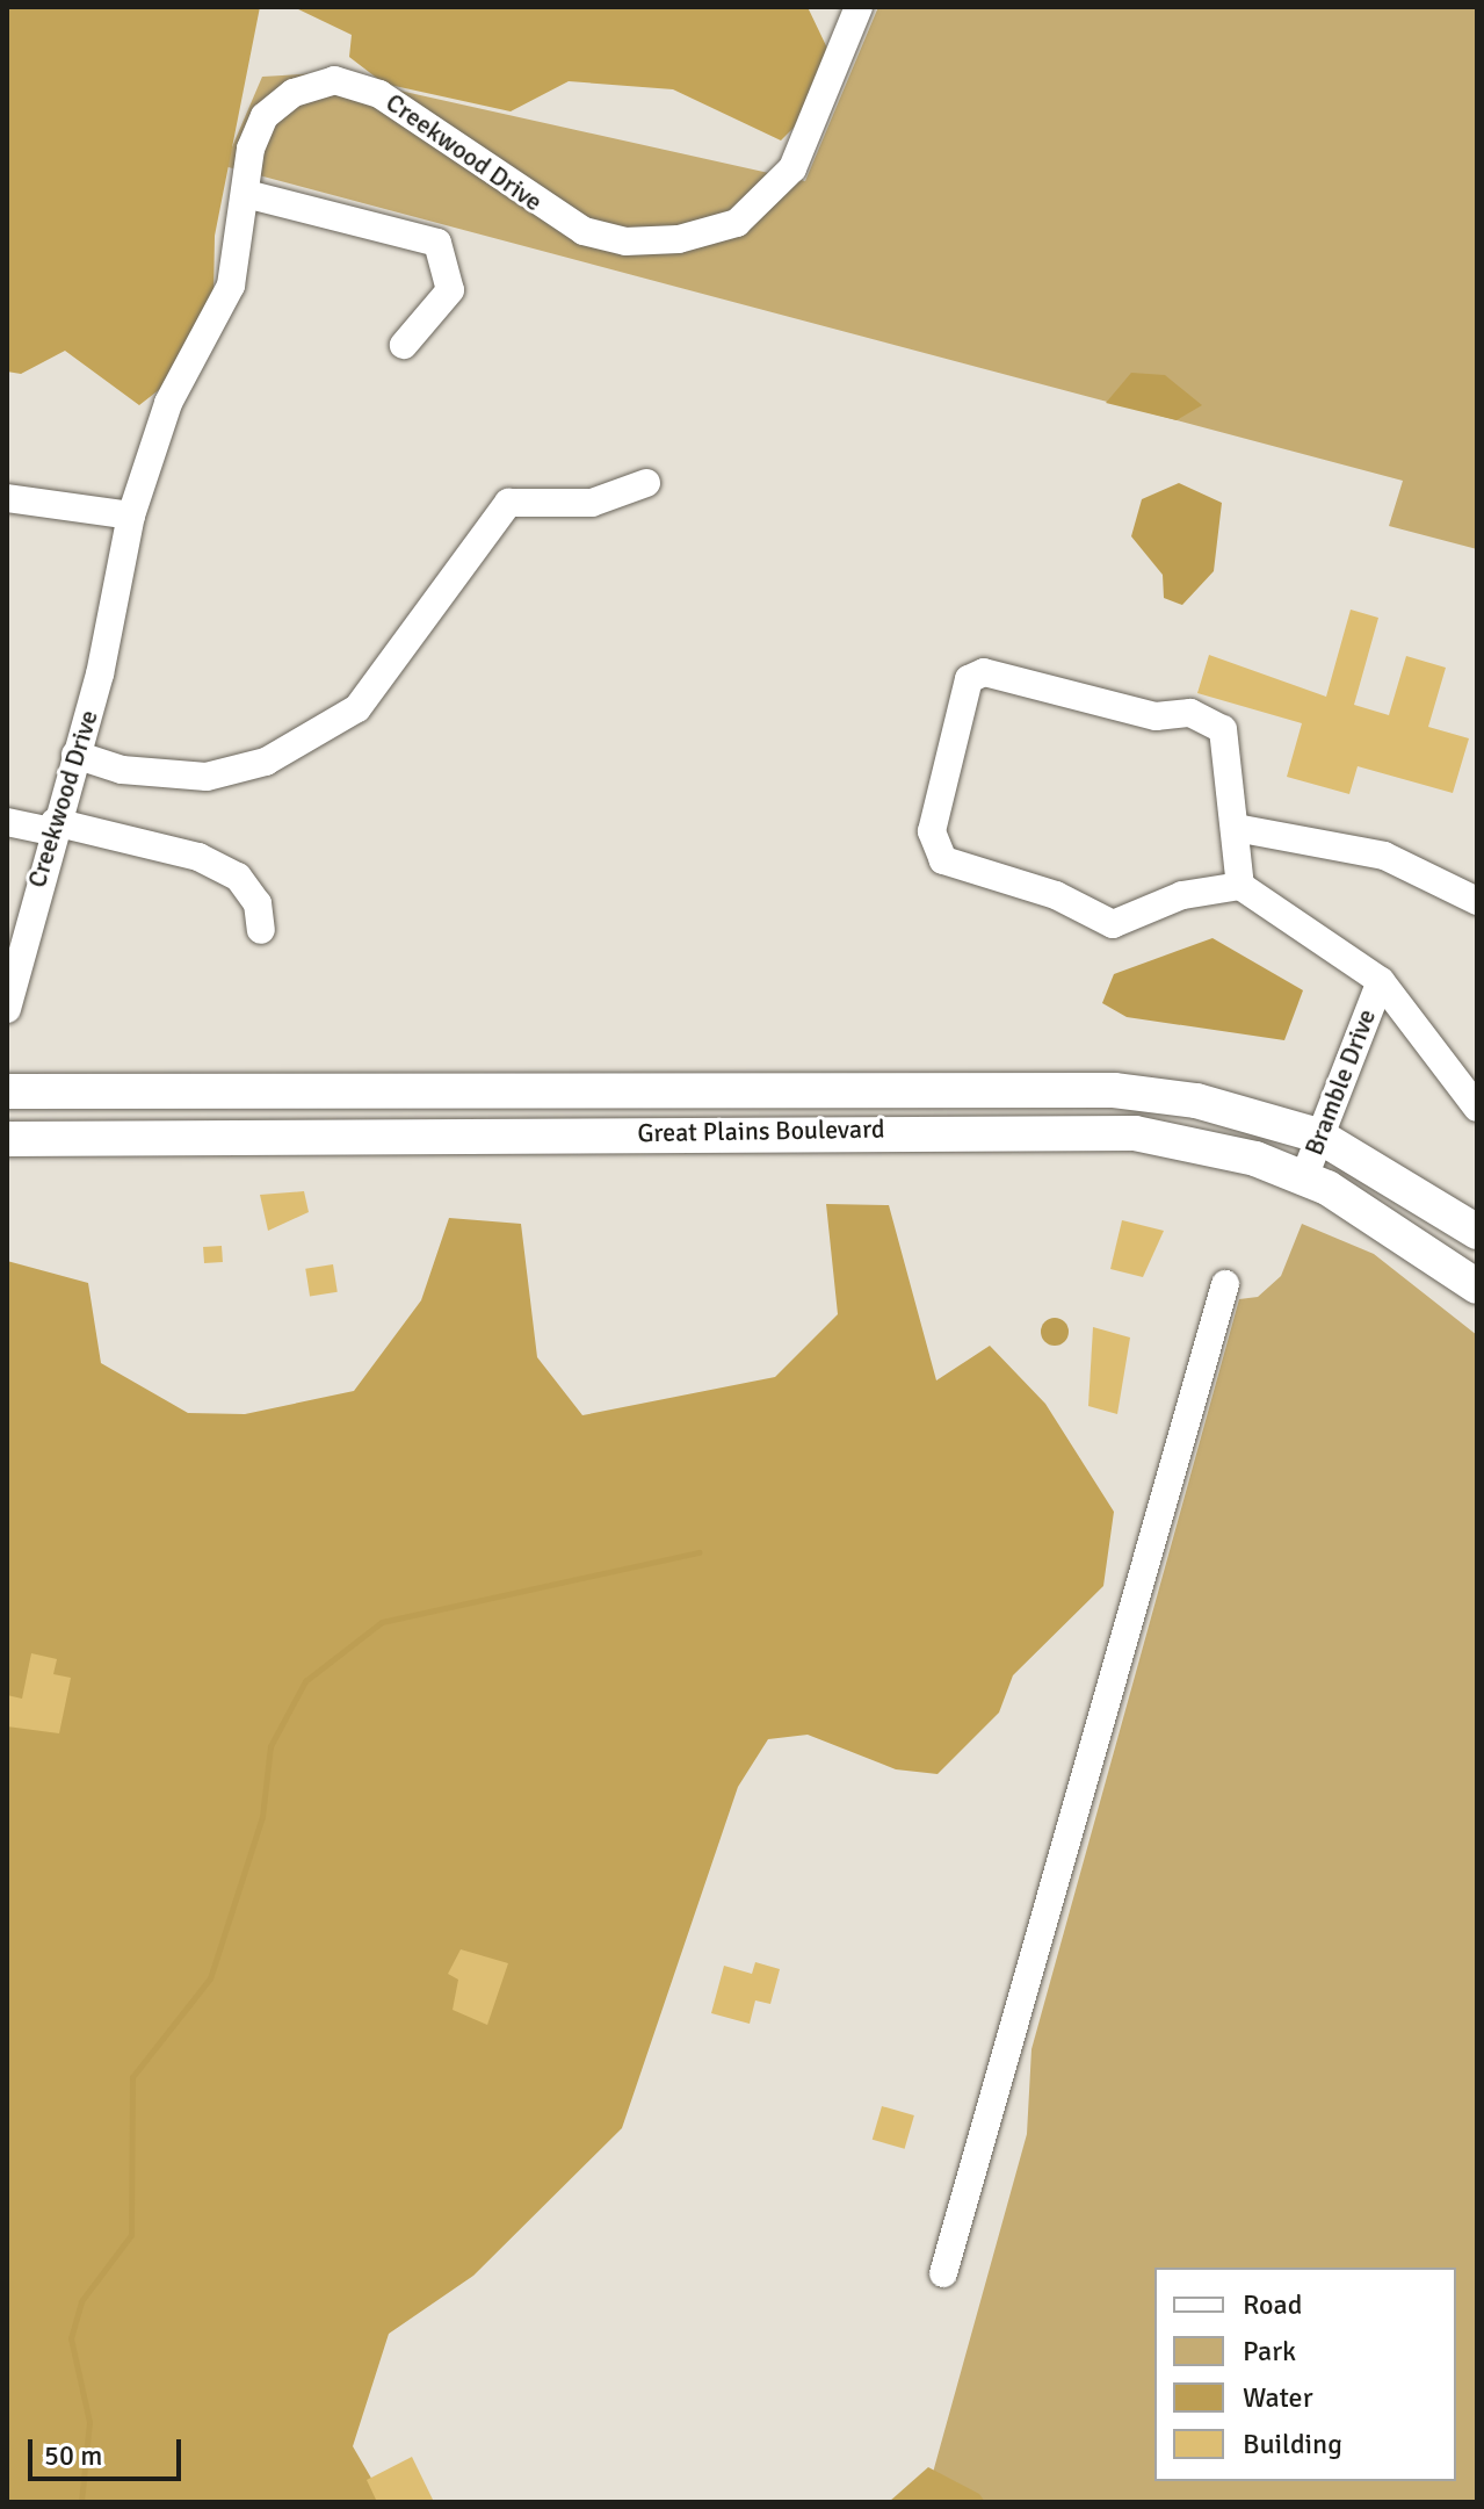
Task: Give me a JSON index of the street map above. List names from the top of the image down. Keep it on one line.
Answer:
{"streets":{"main road":["Great Plains Boulevard"],"street":["Creekwood Drive","Bramble Drive"]},"crossings":[["Bramble Drive","Great Plains Boulevard"]],"legend":["Road","Park","Water","Building"],"scale_bar":"50 m"}
